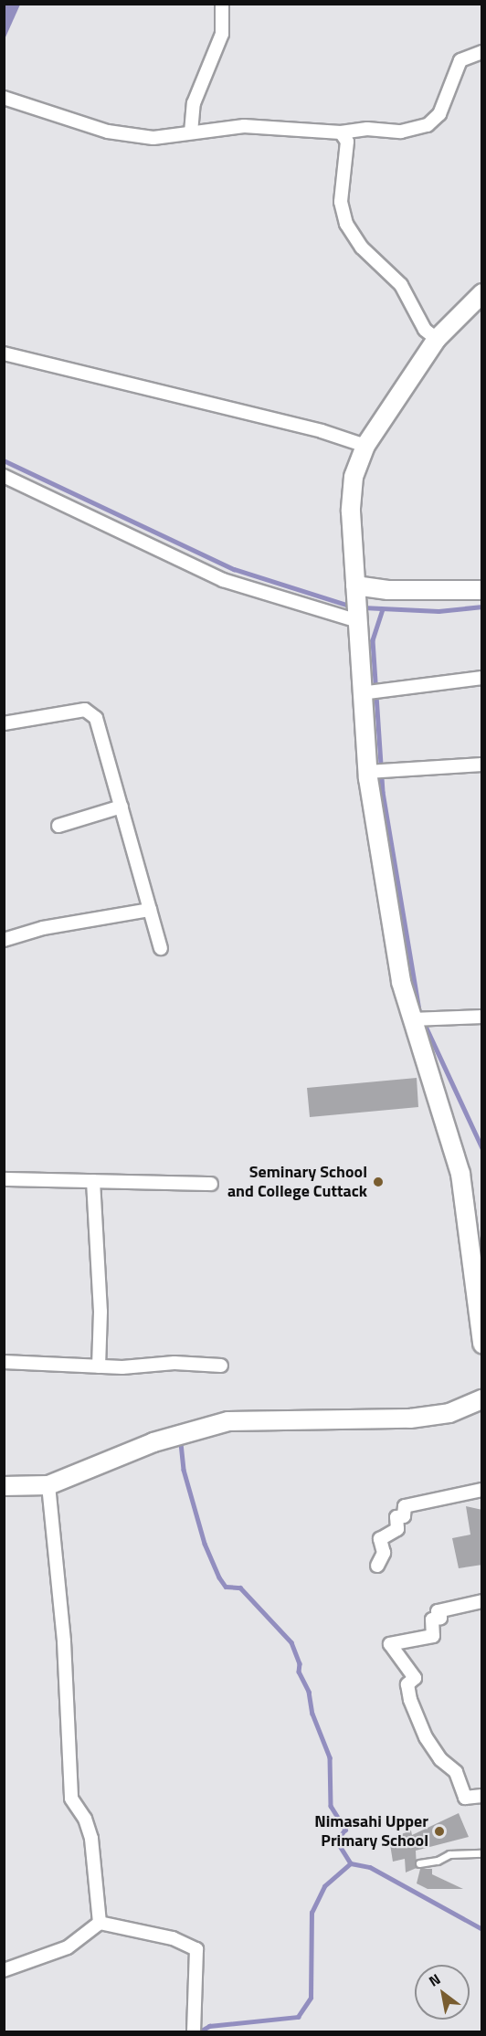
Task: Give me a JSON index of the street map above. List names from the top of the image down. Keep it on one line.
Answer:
{"places":["Seminary School and College Cuttack","Nimasahi Upper Primary School"],"north":"top left"}
